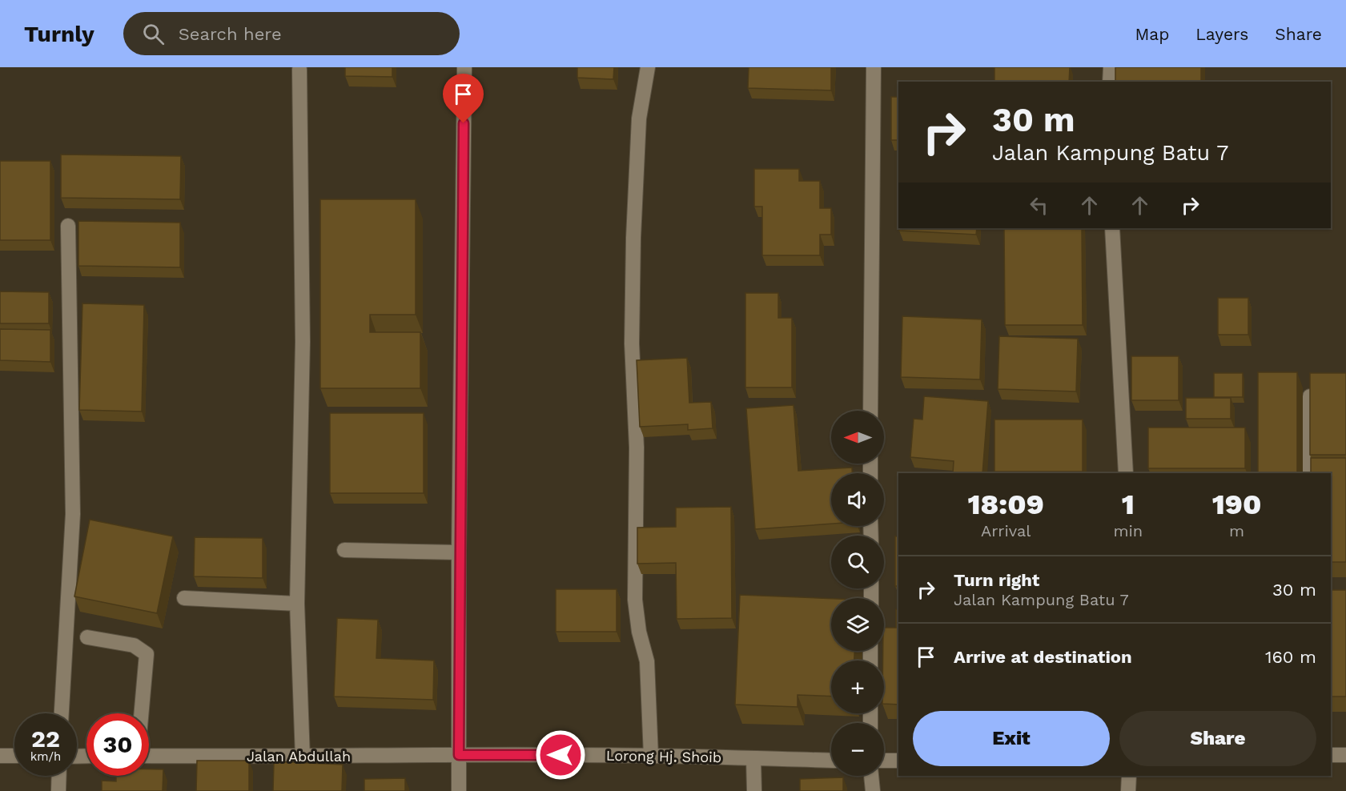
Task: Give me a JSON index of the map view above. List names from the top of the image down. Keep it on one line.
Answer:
{"streets":{"street":["Jalan Abdullah","Lorong Hj. Shoib"]},"crossings":[["Jalan Abdullah","Lorong Hj. Shoib"]],"north":"left","page":{"header":"Turnly","search":"Search here","nav":["Map","Layers","Share"],"turn":["30 m","Jalan Kampung Batu 7"],"map_buttons":["+","−"],"eta":["18:09","Arrival","1","min","190","m"],"list":[{"name":"Turn right","note":"Jalan Kampung Batu 7","value":"30 m"},{"name":"Arrive at destination","value":"160 m"}],"buttons":["Exit","Share"],"speed":"22 km/h","limit":"30"}}
